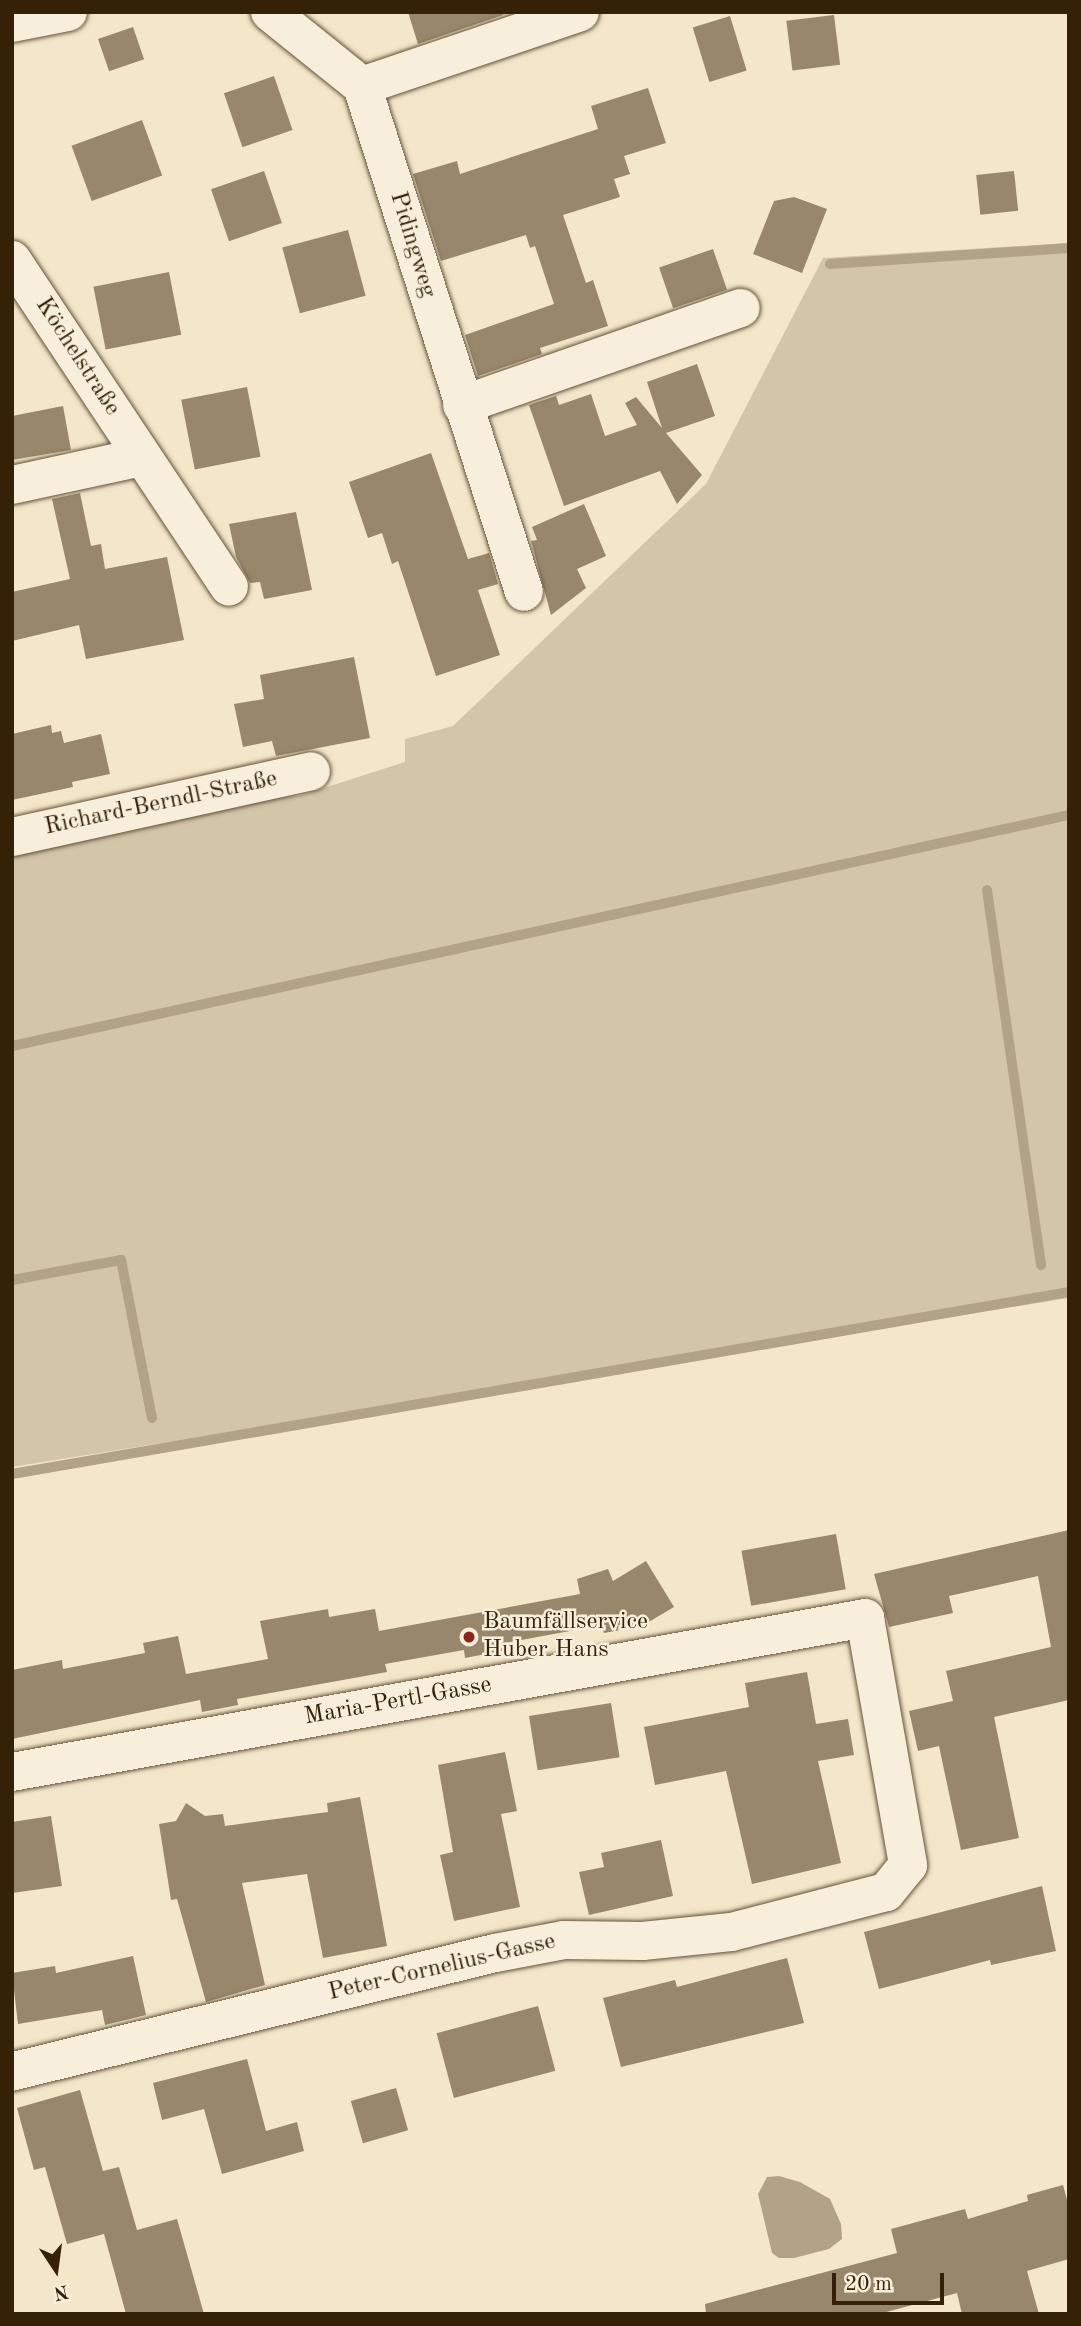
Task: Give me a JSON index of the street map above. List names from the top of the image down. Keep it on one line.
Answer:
{"streets":{"street":["Pidingweg","Köchelstraße","Richard-Berndl-Straße","Maria-Pertl-Gasse","Peter-Cornelius-Gasse"]},"crossings":[["Maria-Pertl-Gasse","Peter-Cornelius-Gasse"]],"places":["Baumfällservice Huber Hans"],"scale_bar":"20 m","north":"bottom"}
